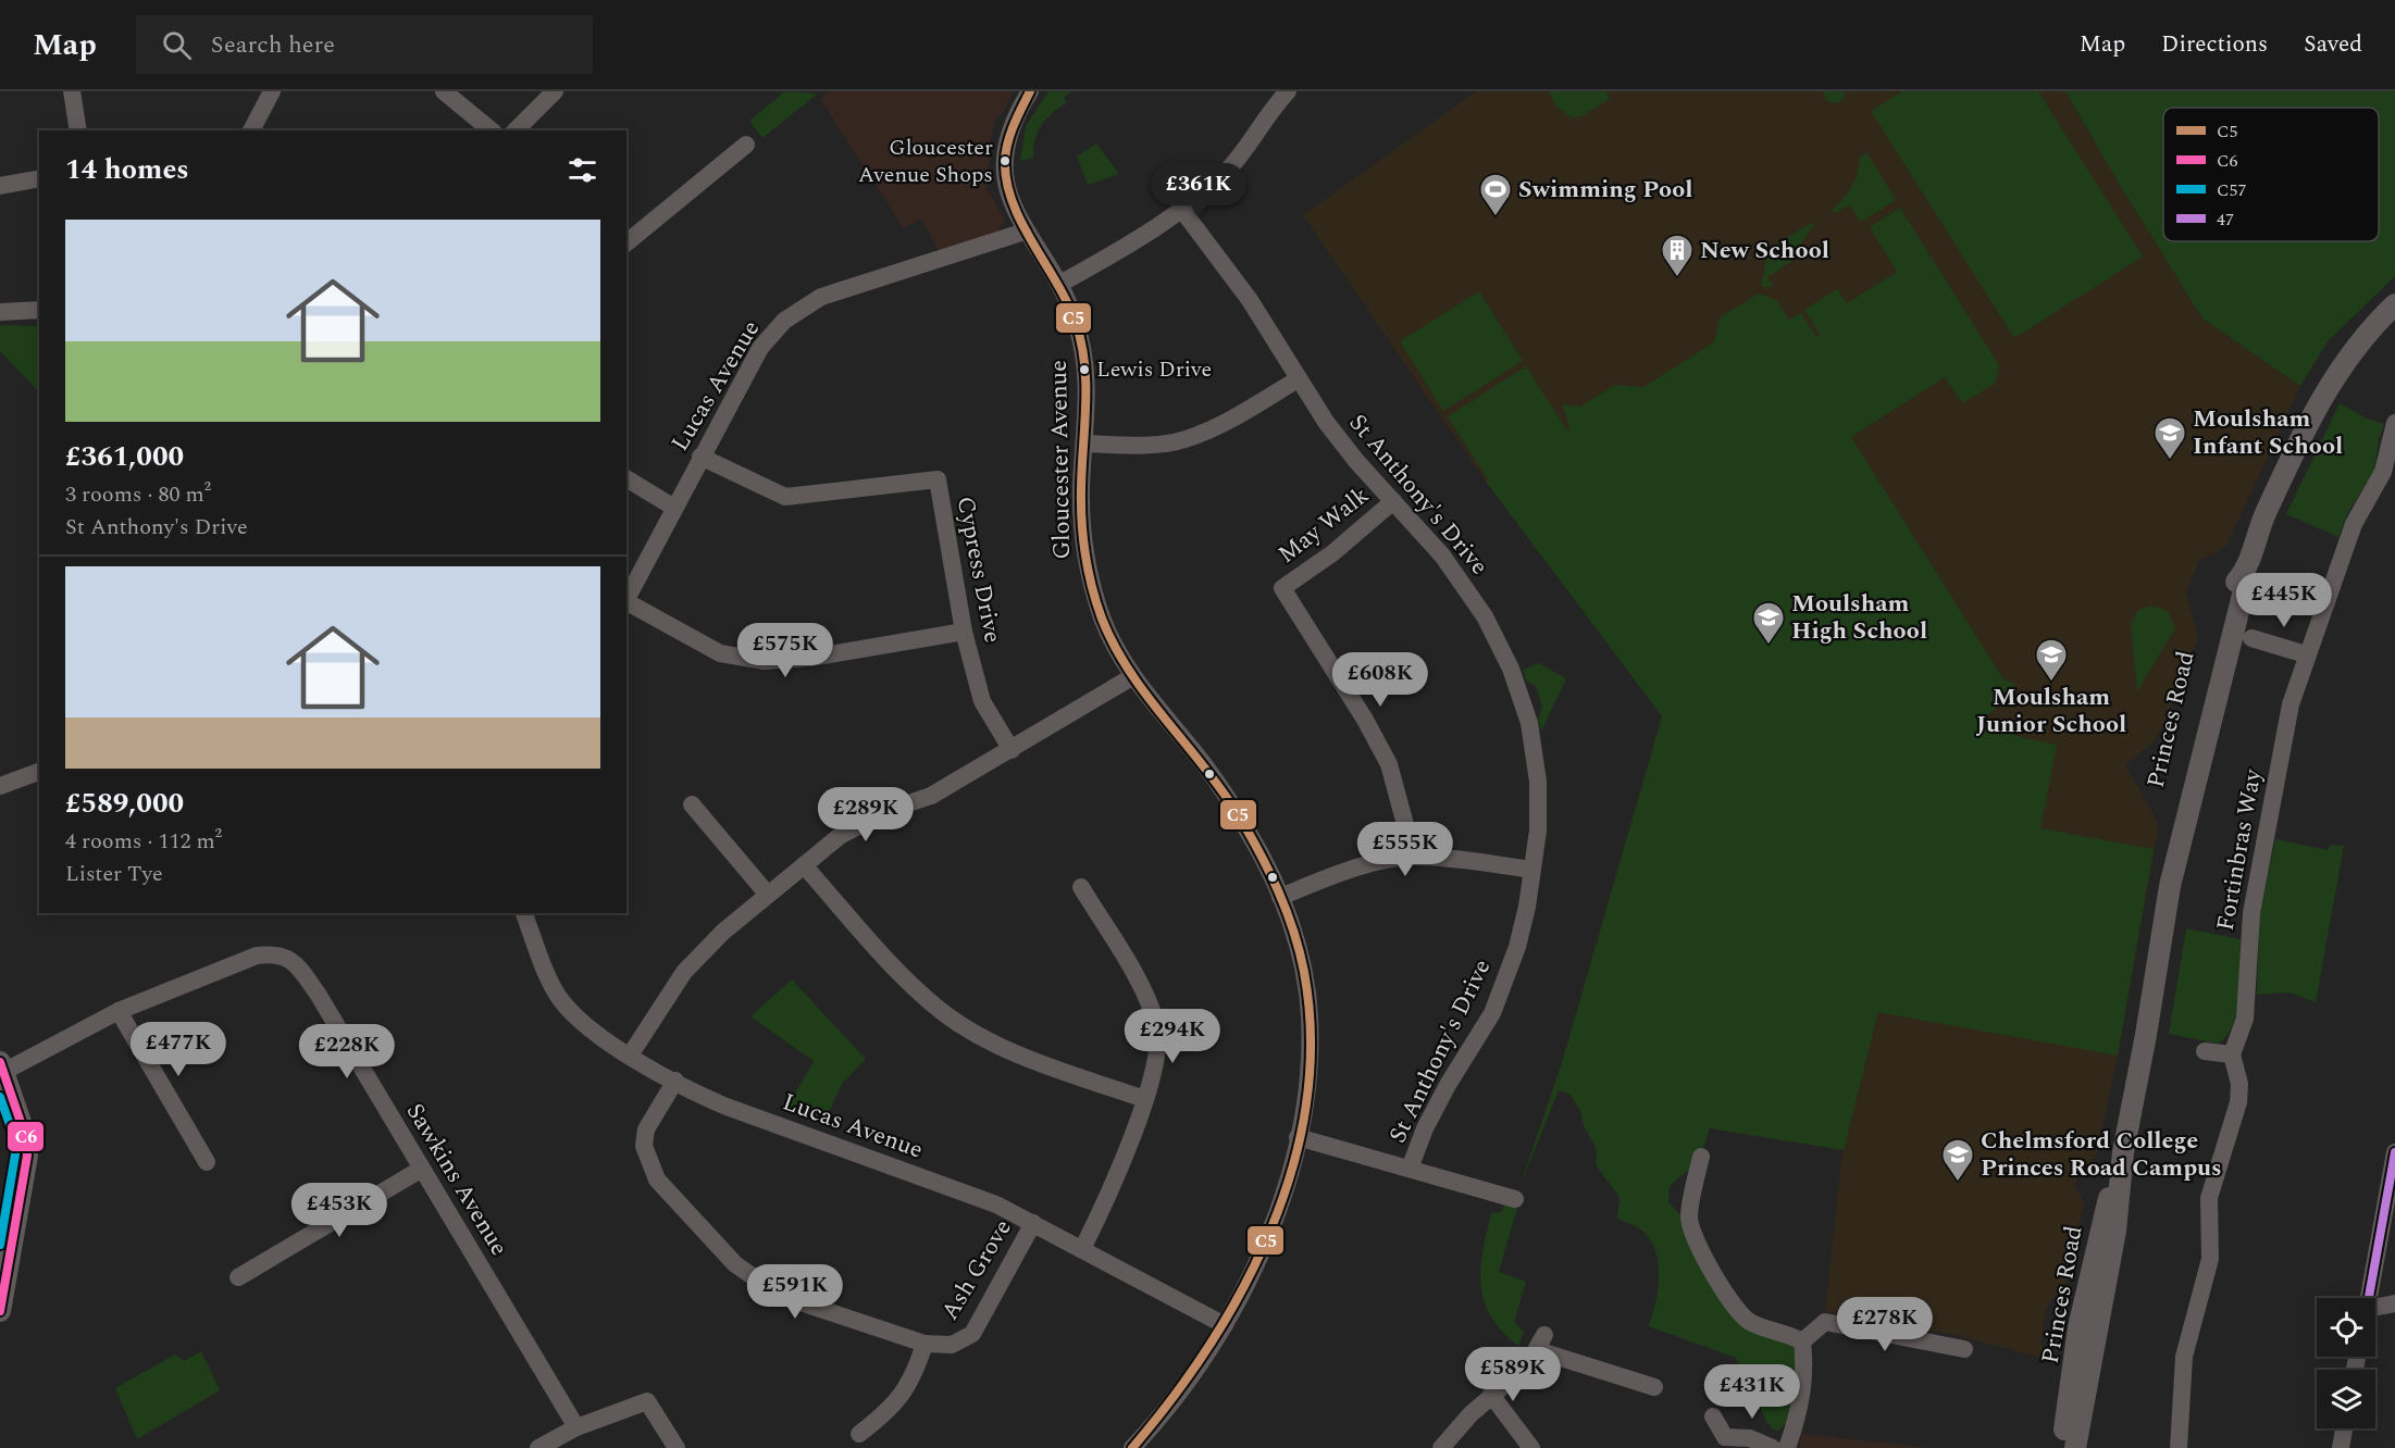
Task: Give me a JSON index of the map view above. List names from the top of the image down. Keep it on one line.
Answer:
{"streets":{"main road":["Princes Road"],"street":["Lucas Avenue","Gloucester Avenue","St Anthony's Drive","May Walk","Cypress Drive","Fortinbras Way","Sawkins Avenue","Ash Grove"]},"crossings":[["Lucas Avenue","Gloucester Avenue"],["Lucas Avenue","Cypress Drive"],["Lucas Avenue","Ash Grove"],["St Anthony's Drive","May Walk"]],"places":{"other":["Gloucester Avenue Shops","Lewis Drive"],"sports":["Swimming Pool"],"building":["New School"],"school or university":["Moulsham Infant School","Moulsham High School","Moulsham Junior School","Chelmsford College Princes Road Campus"]},"lines":["transit line C5","transit line C6","transit line C57","transit line 47"],"legend":["C5","C6","C57","47"],"page":{"header":"Map","search":"Search here","nav":["Map","Directions","Saved"],"heading":"14 homes","price":["£361K","£445K","£575K","£608K","£289K","£555K","£294K","£477K","£228K","£453K","£591K","£278K","£589K","£431K"],"list":[{"name":"£361,000","note":"3 rooms · 80 m² · St Anthony's Drive"},{"name":"£589,000","note":"4 rooms · 112 m² · Lister Tye"}]}}
